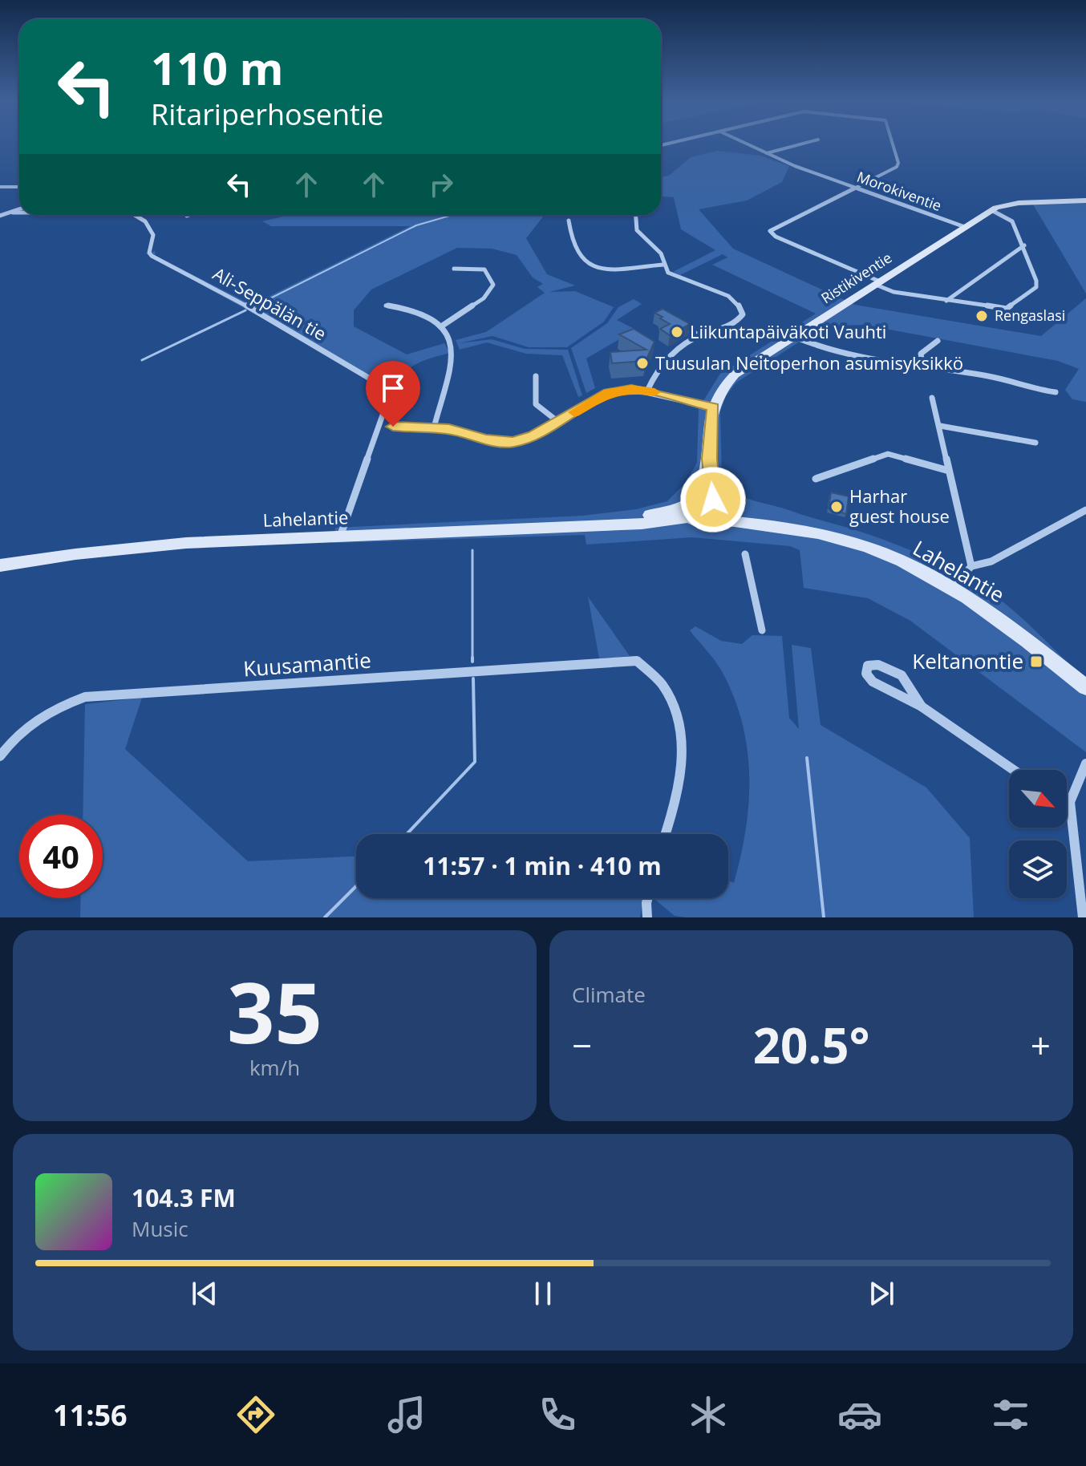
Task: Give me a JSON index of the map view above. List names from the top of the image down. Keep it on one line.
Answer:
{"streets":{"street":["Morokiventie","Ristikiventie","Ali-Seppälän tie","Lahelantie","Kuusamantie"]},"crossings":[["Morokiventie","Ristikiventie"],["Ristikiventie","Lahelantie"],["Ali-Seppälän tie","Lahelantie"]],"places":{"other":["Rengaslasi","Liikuntapäiväkoti Vauhti","Tuusulan Neitoperhon asumisyksikkö","Harhar guest house"],"transit":["Keltanontie"]},"north":"bottom right","page":{"turn":["110 m","Ritariperhosentie"],"limit":"40","trip":"11:57 · 1 min · 410 m","tile":[["35","km/h"],"Climate"],"heat":["−","20.5°","+"],"song":["104.3 FM","Music"],"tabs":"11:56"}}
